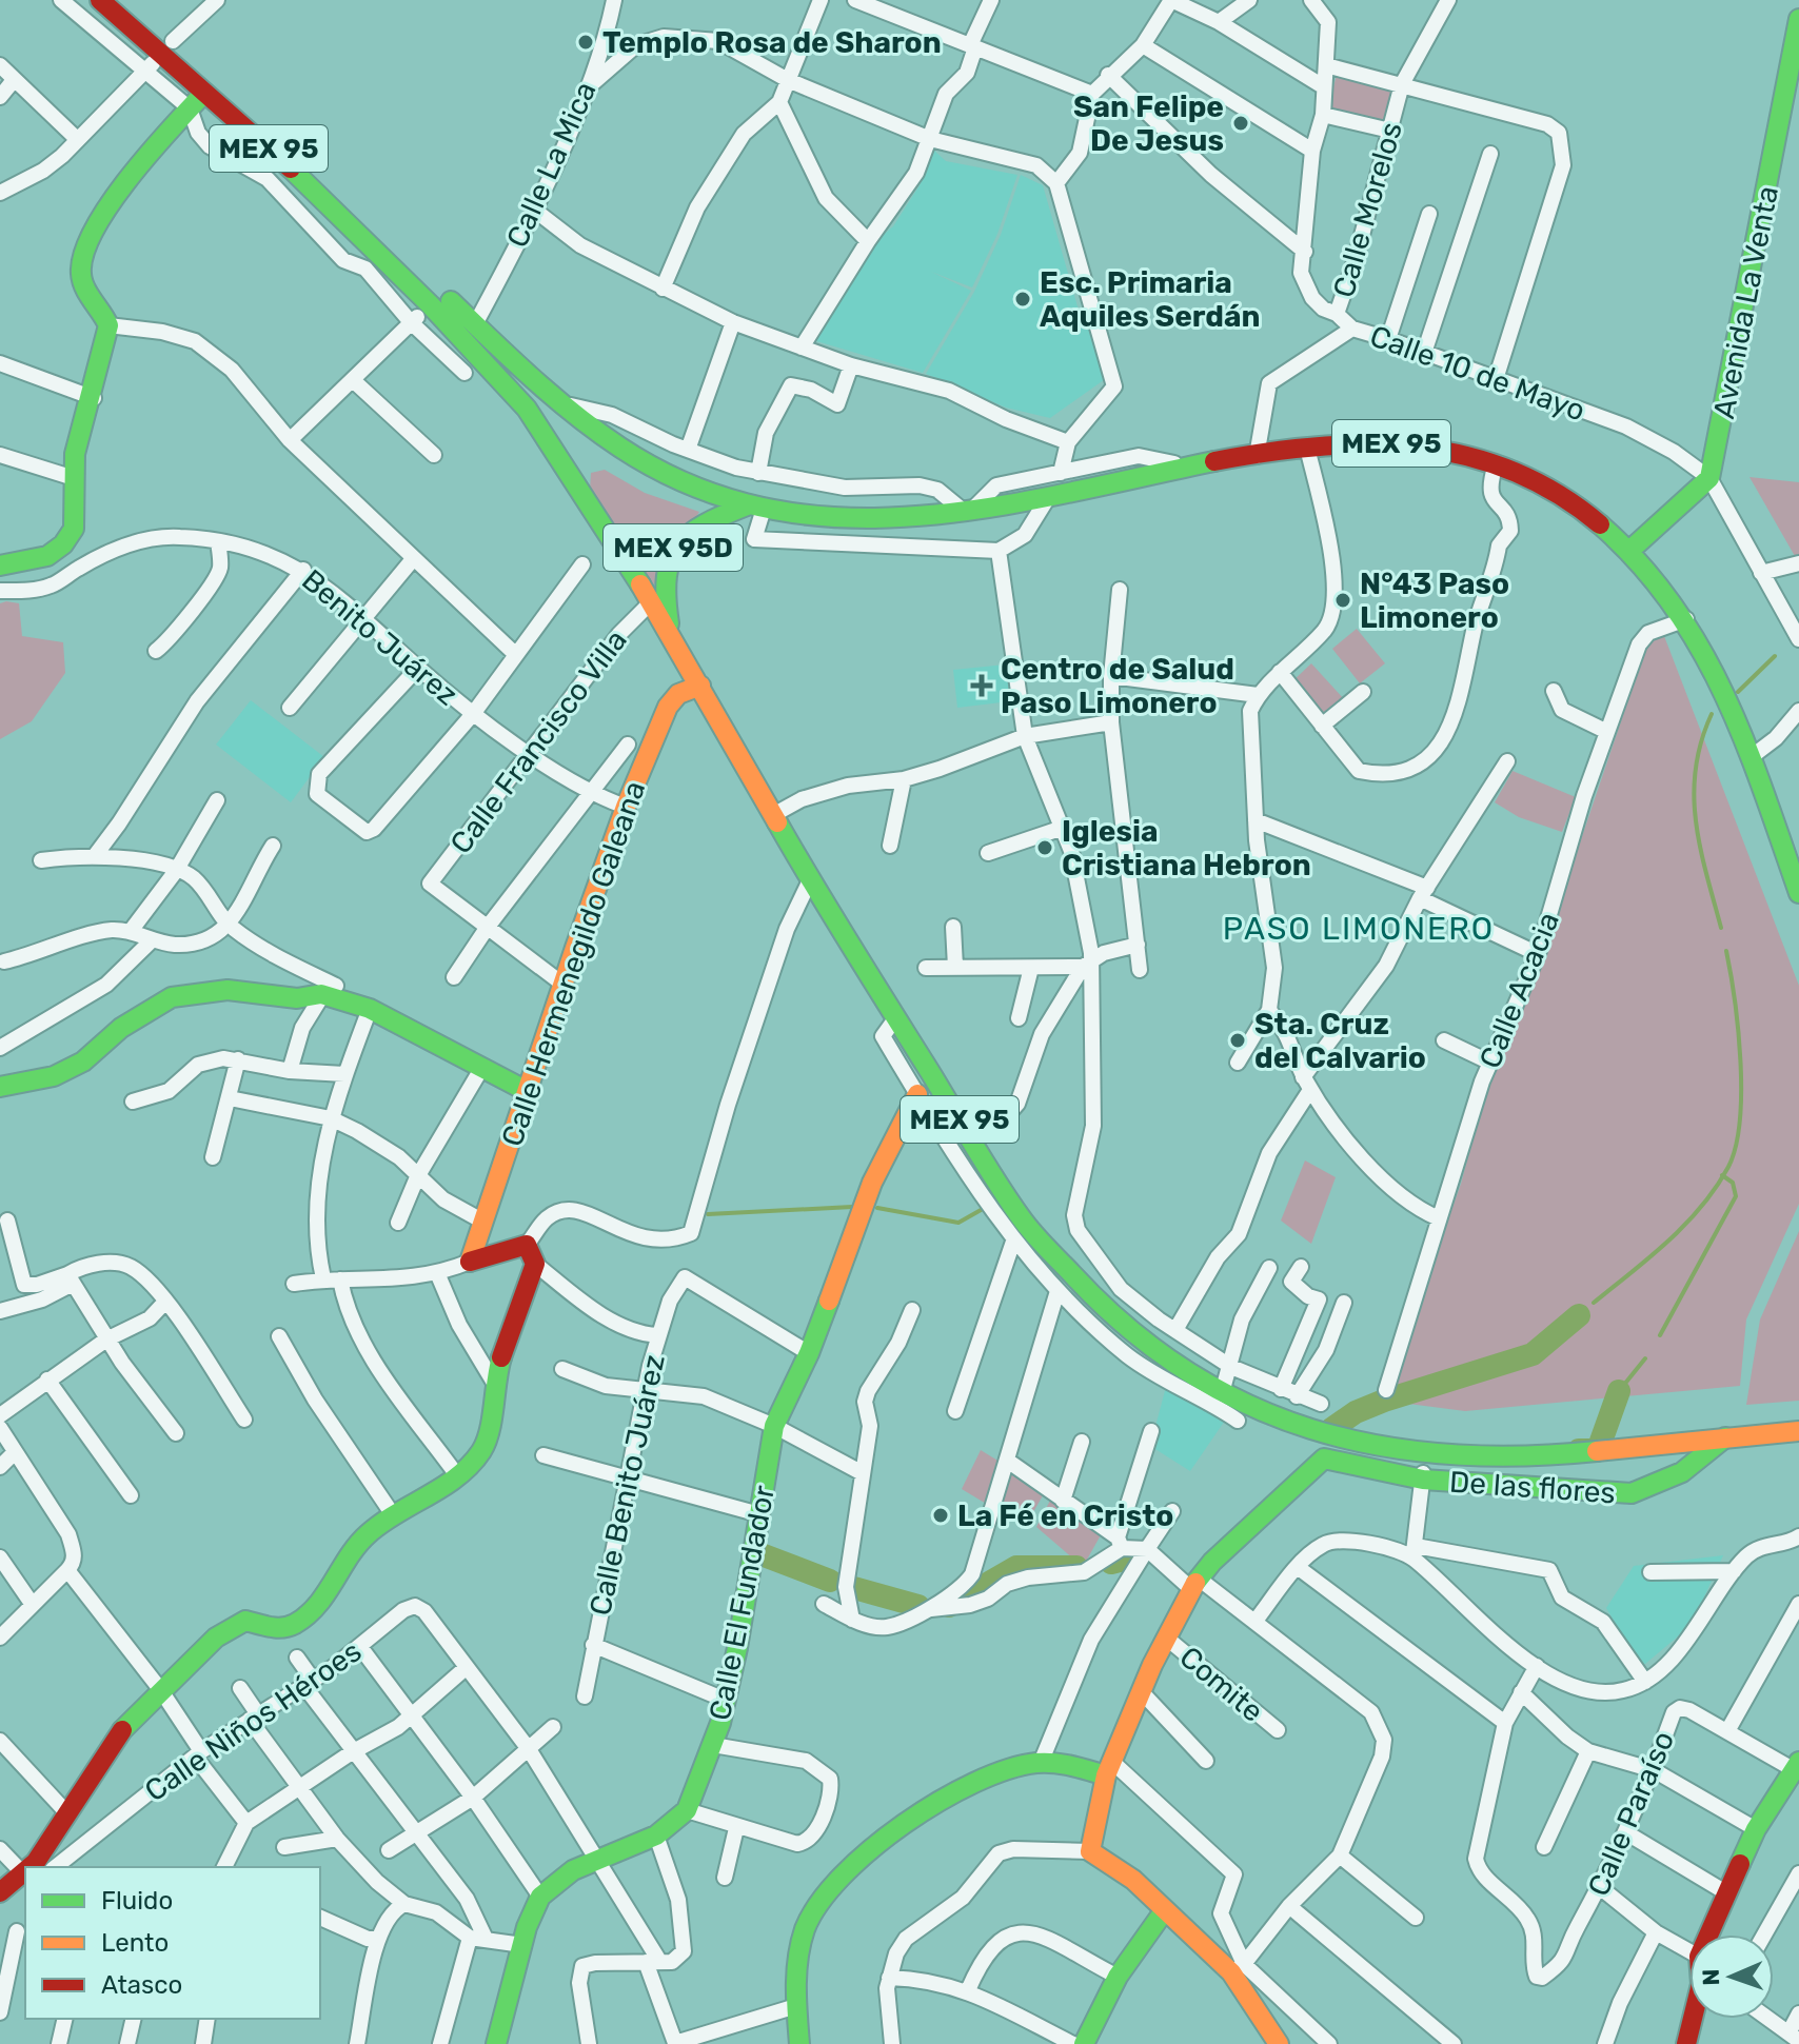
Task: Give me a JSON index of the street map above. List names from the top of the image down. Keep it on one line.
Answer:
{"streets":{"main road":["MEX 95","Avenida La Venta","MEX 95D","Calle Hermenegildo Galeana","De las flores","Calle El Fundador"],"street":["Calle La Mica","Calle Morelos","Calle 10 de Mayo","Benito Juárez","Calle Francisco Villa","Calle Acacia","Calle Benito Juárez","Comite","Calle Niños Héroes","Calle Paraíso"]},"crossings":[["MEX 95","Calle La Mica"],["MEX 95","Calle 10 de Mayo"],["MEX 95","MEX 95D"],["MEX 95","Calle Francisco Villa"],["MEX 95","Calle Hermenegildo Galeana"],["MEX 95","Calle Acacia"],["MEX 95","De las flores"],["Calle Morelos","Calle 10 de Mayo"],["Avenida La Venta","Calle 10 de Mayo"],["Benito Juárez","Calle Francisco Villa"],["Benito Juárez","Calle Hermenegildo Galeana"],["Calle Benito Juárez","Calle El Fundador"]],"districts":["PASO LIMONERO"],"places":{"other":["Templo Rosa de Sharon","San Felipe De Jesus","Esc. Primaria Aquiles Serdán","N°43 Paso Limonero","Iglesia Cristiana Hebron","Sta. Cruz del Calvario","La Fé en Cristo"],"health":["Centro de Salud Paso Limonero"]},"legend":["Fluido","Lento","Atasco"],"north":"left"}
